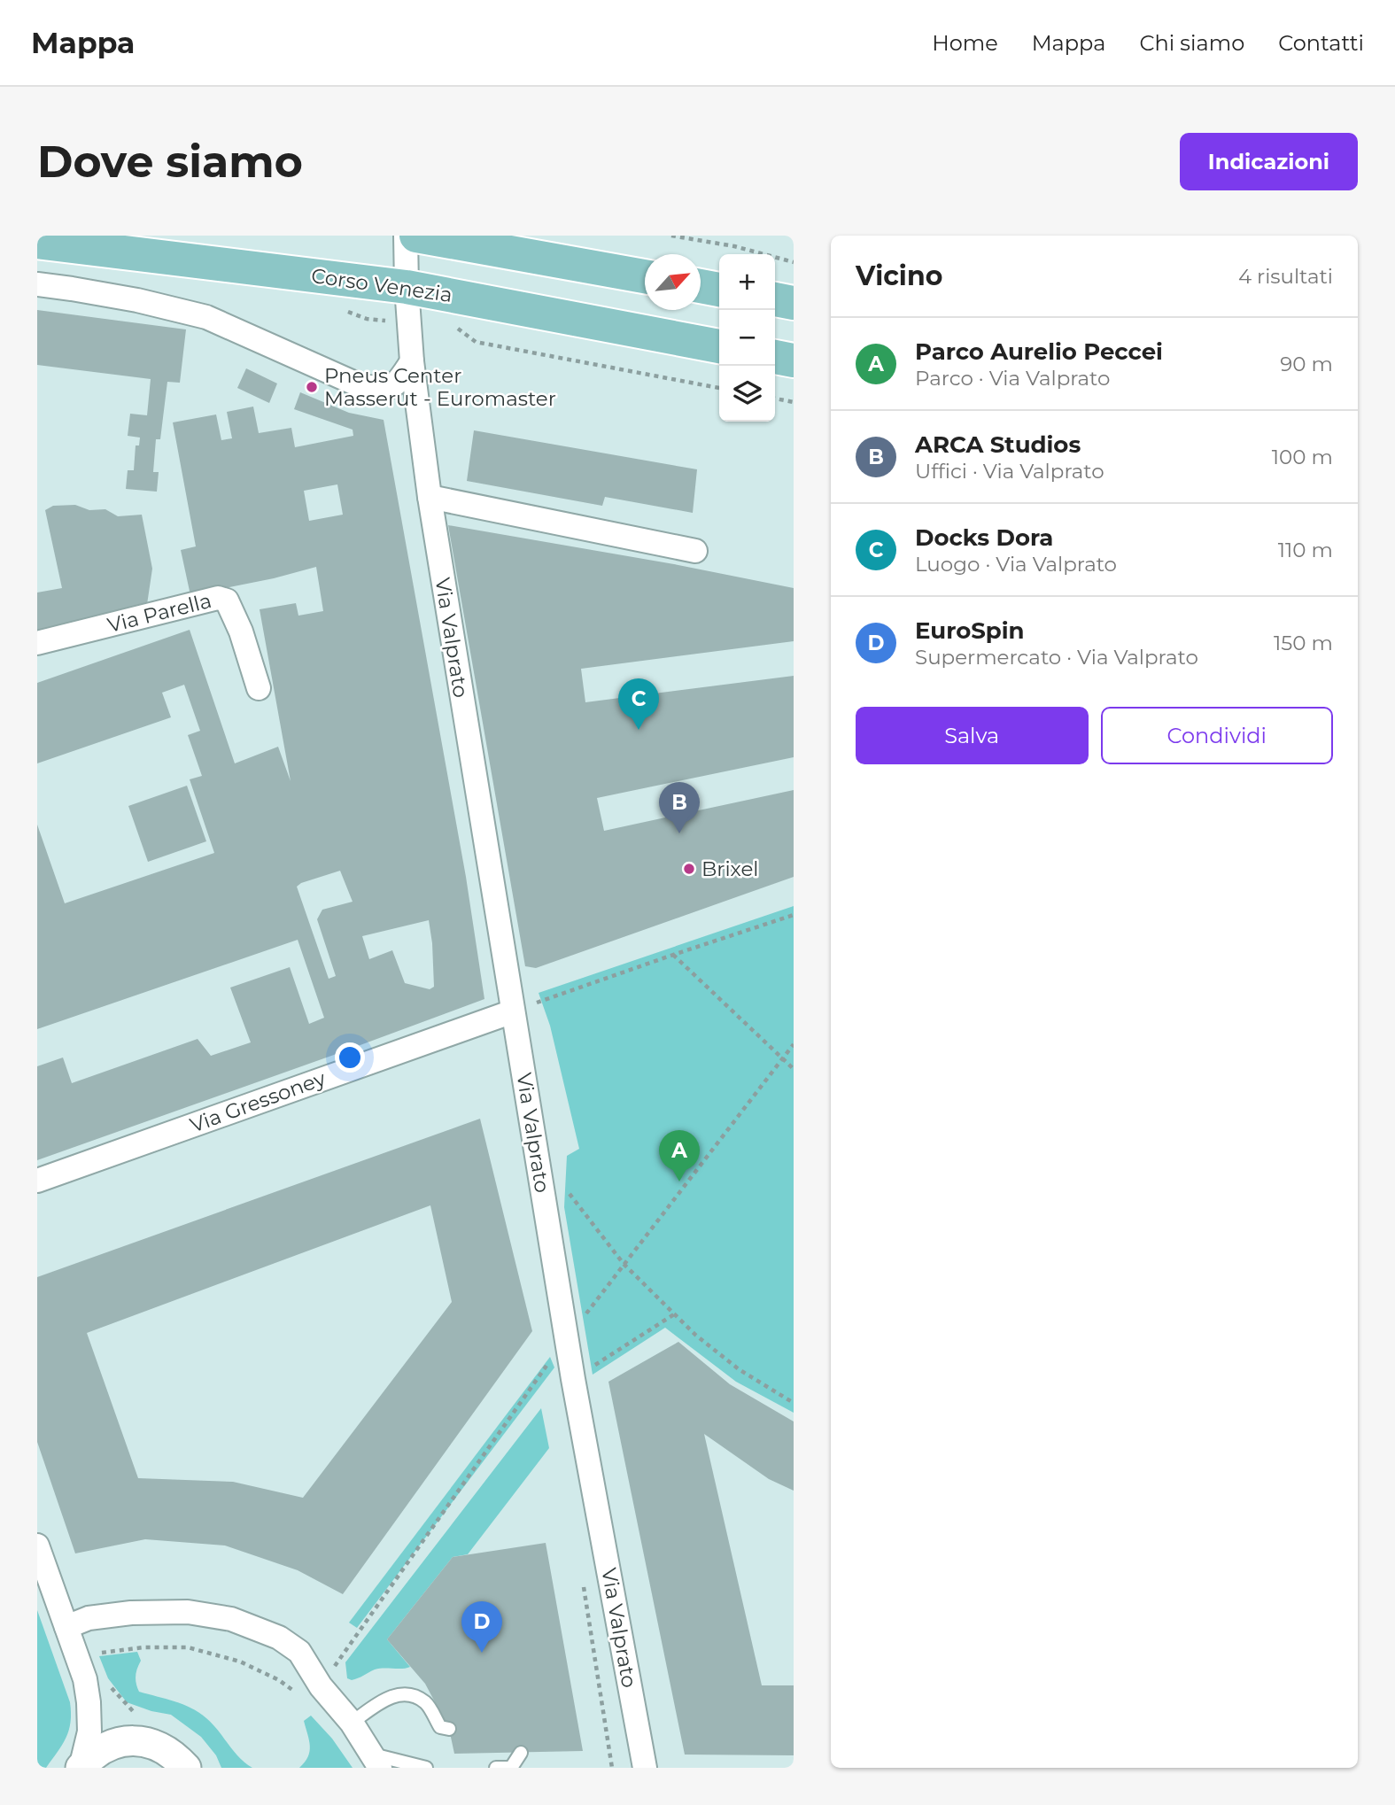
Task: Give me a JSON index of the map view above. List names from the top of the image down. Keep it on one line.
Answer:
{"streets":{"main road":["Corso Venezia"],"street":["Via Parella","Via Valprato","Via Gressoney"]},"crossings":[["Corso Venezia","Via Valprato"],["Via Valprato","Via Gressoney"]],"places":["Pneus Center Masserut - Euromaster","Brixel"],"north":"top right","page":{"header":"Mappa","nav":["Home","Mappa","Chi siamo","Contatti"],"buttons":["Indicazioni",["Salva","Condividi"]],"title":"Dove siamo","heading":["Vicino","4 risultati"],"map_buttons":["+","−"],"list":[{"mark":"A","name":"Parco Aurelio Peccei","note":"Parco · Via Valprato","value":"90 m"},{"mark":"B","name":"ARCA Studios","note":"Uffici · Via Valprato","value":"100 m"},{"mark":"C","name":"Docks Dora","note":"Luogo · Via Valprato","value":"110 m"},{"mark":"D","name":"EuroSpin","note":"Supermercato · Via Valprato","value":"150 m"}],"pins":["C","B","A","D"]}}
